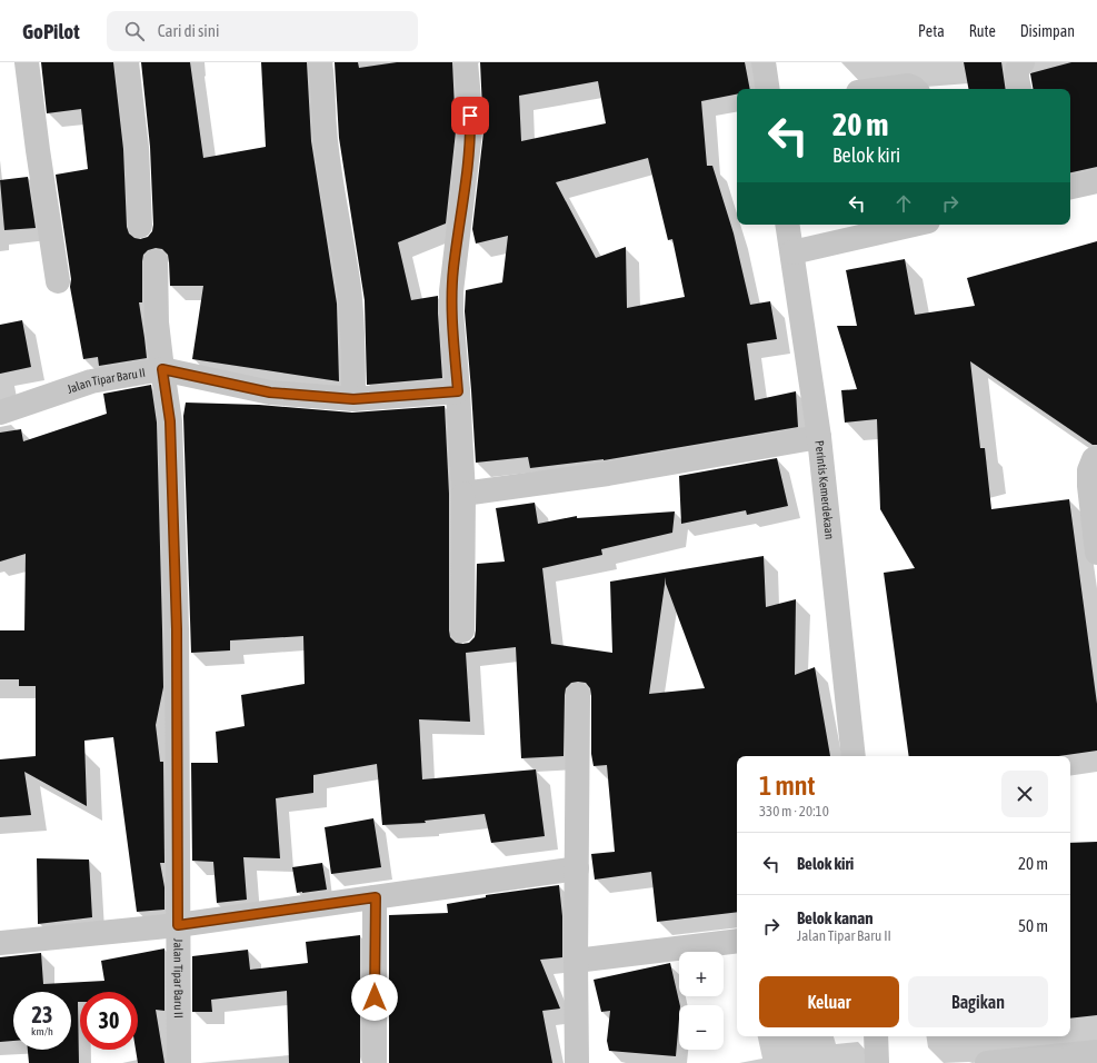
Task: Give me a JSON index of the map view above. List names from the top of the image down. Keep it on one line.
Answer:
{"streets":{"street":["Jalan Tipar Baru II","Perintis Kemerdekaan"]},"page":{"header":"GoPilot","search":"Cari di sini","nav":["Peta","Rute","Disimpan"],"turn":["20 m","Belok kiri"],"heading":["1 mnt","330 m · 20:10"],"list":[{"name":"Belok kiri","value":"20 m"},{"name":"Belok kanan","note":"Jalan Tipar Baru II","value":"50 m"}],"map_buttons":["+","−"],"buttons":["Keluar","Bagikan"],"speed":"23 km/h","limit":"30"}}
